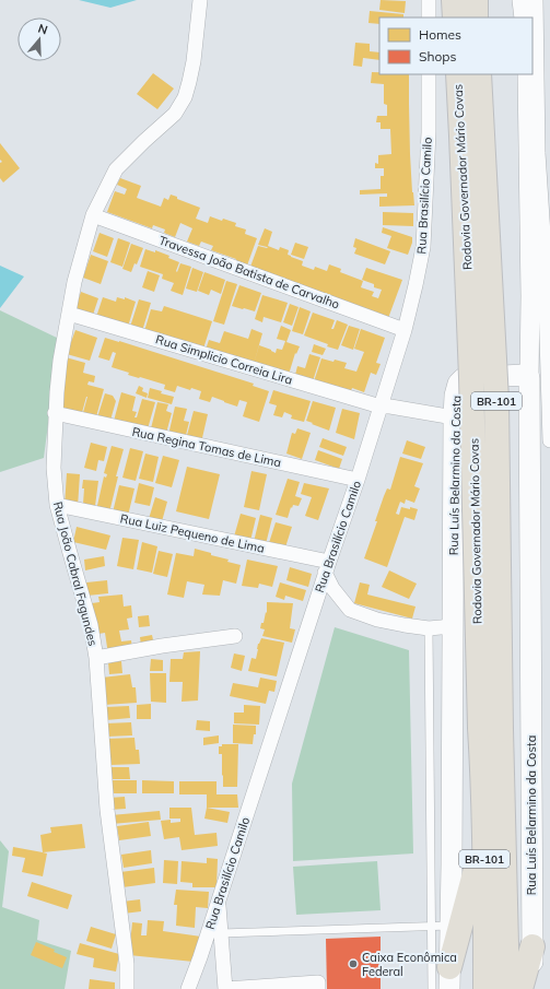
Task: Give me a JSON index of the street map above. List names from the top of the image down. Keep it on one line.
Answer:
{"streets":{"highway":["Rodovia Governador Mário Covas","BR-101"],"main road":["Rua Luís Belarmino da Costa"],"street":["Rua Brasilício Camilo","Travessa João Batista de Carvalho","Rua Simplicio Correia Lira","Rua Regina Tomas de Lima","Rua Luiz Pequeno de Lima","Rua João Cabral Fagundes"]},"crossings":[["Rua Brasilício Camilo","Travessa João Batista de Carvalho"],["Rua Brasilício Camilo","Rua Simplicio Correia Lira"],["Rua Brasilício Camilo","Rua Regina Tomas de Lima"],["Rua Brasilício Camilo","Rua Luiz Pequeno de Lima"],["Travessa João Batista de Carvalho","Rua João Cabral Fagundes"],["Rua Simplicio Correia Lira","Rua Luís Belarmino da Costa"],["Rua Simplicio Correia Lira","Rua João Cabral Fagundes"],["Rua Regina Tomas de Lima","Rua João Cabral Fagundes"],["Rua Luiz Pequeno de Lima","Rua João Cabral Fagundes"]],"places":["Caixa Econômica Federal"],"legend":["Homes","Shops"],"north":"top"}
